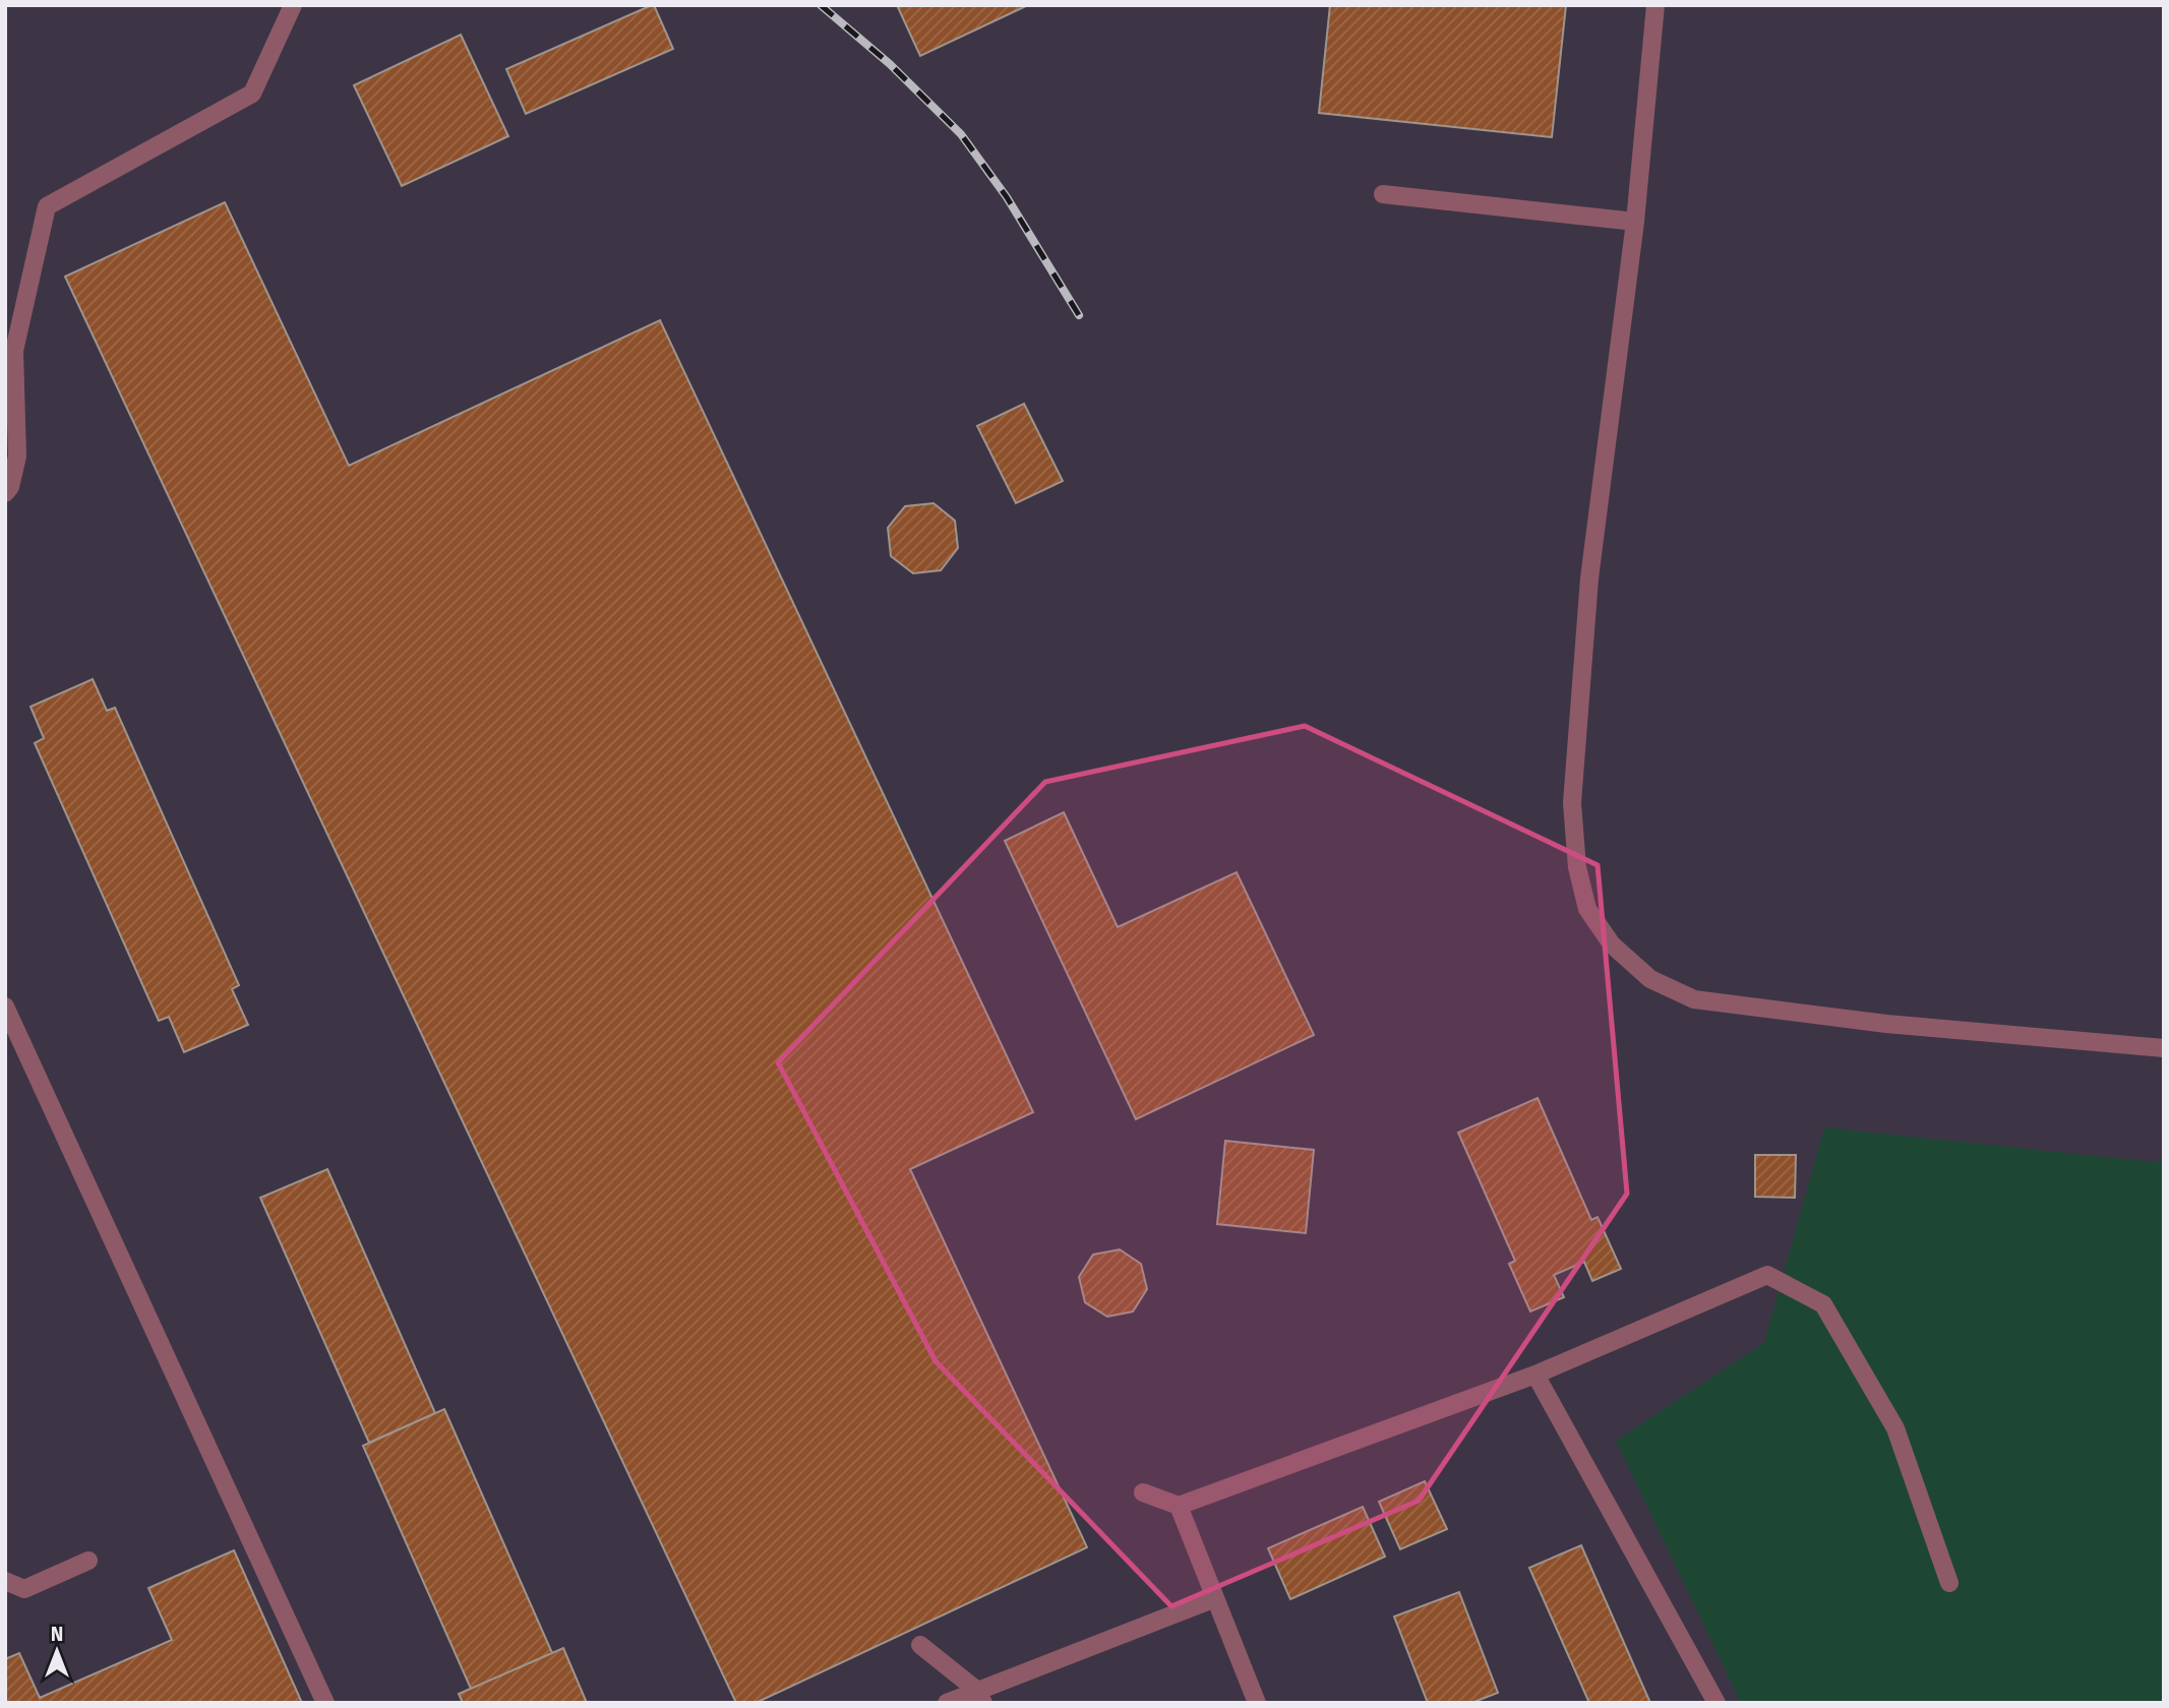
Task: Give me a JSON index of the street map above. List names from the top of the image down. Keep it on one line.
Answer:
{"north":"top"}
